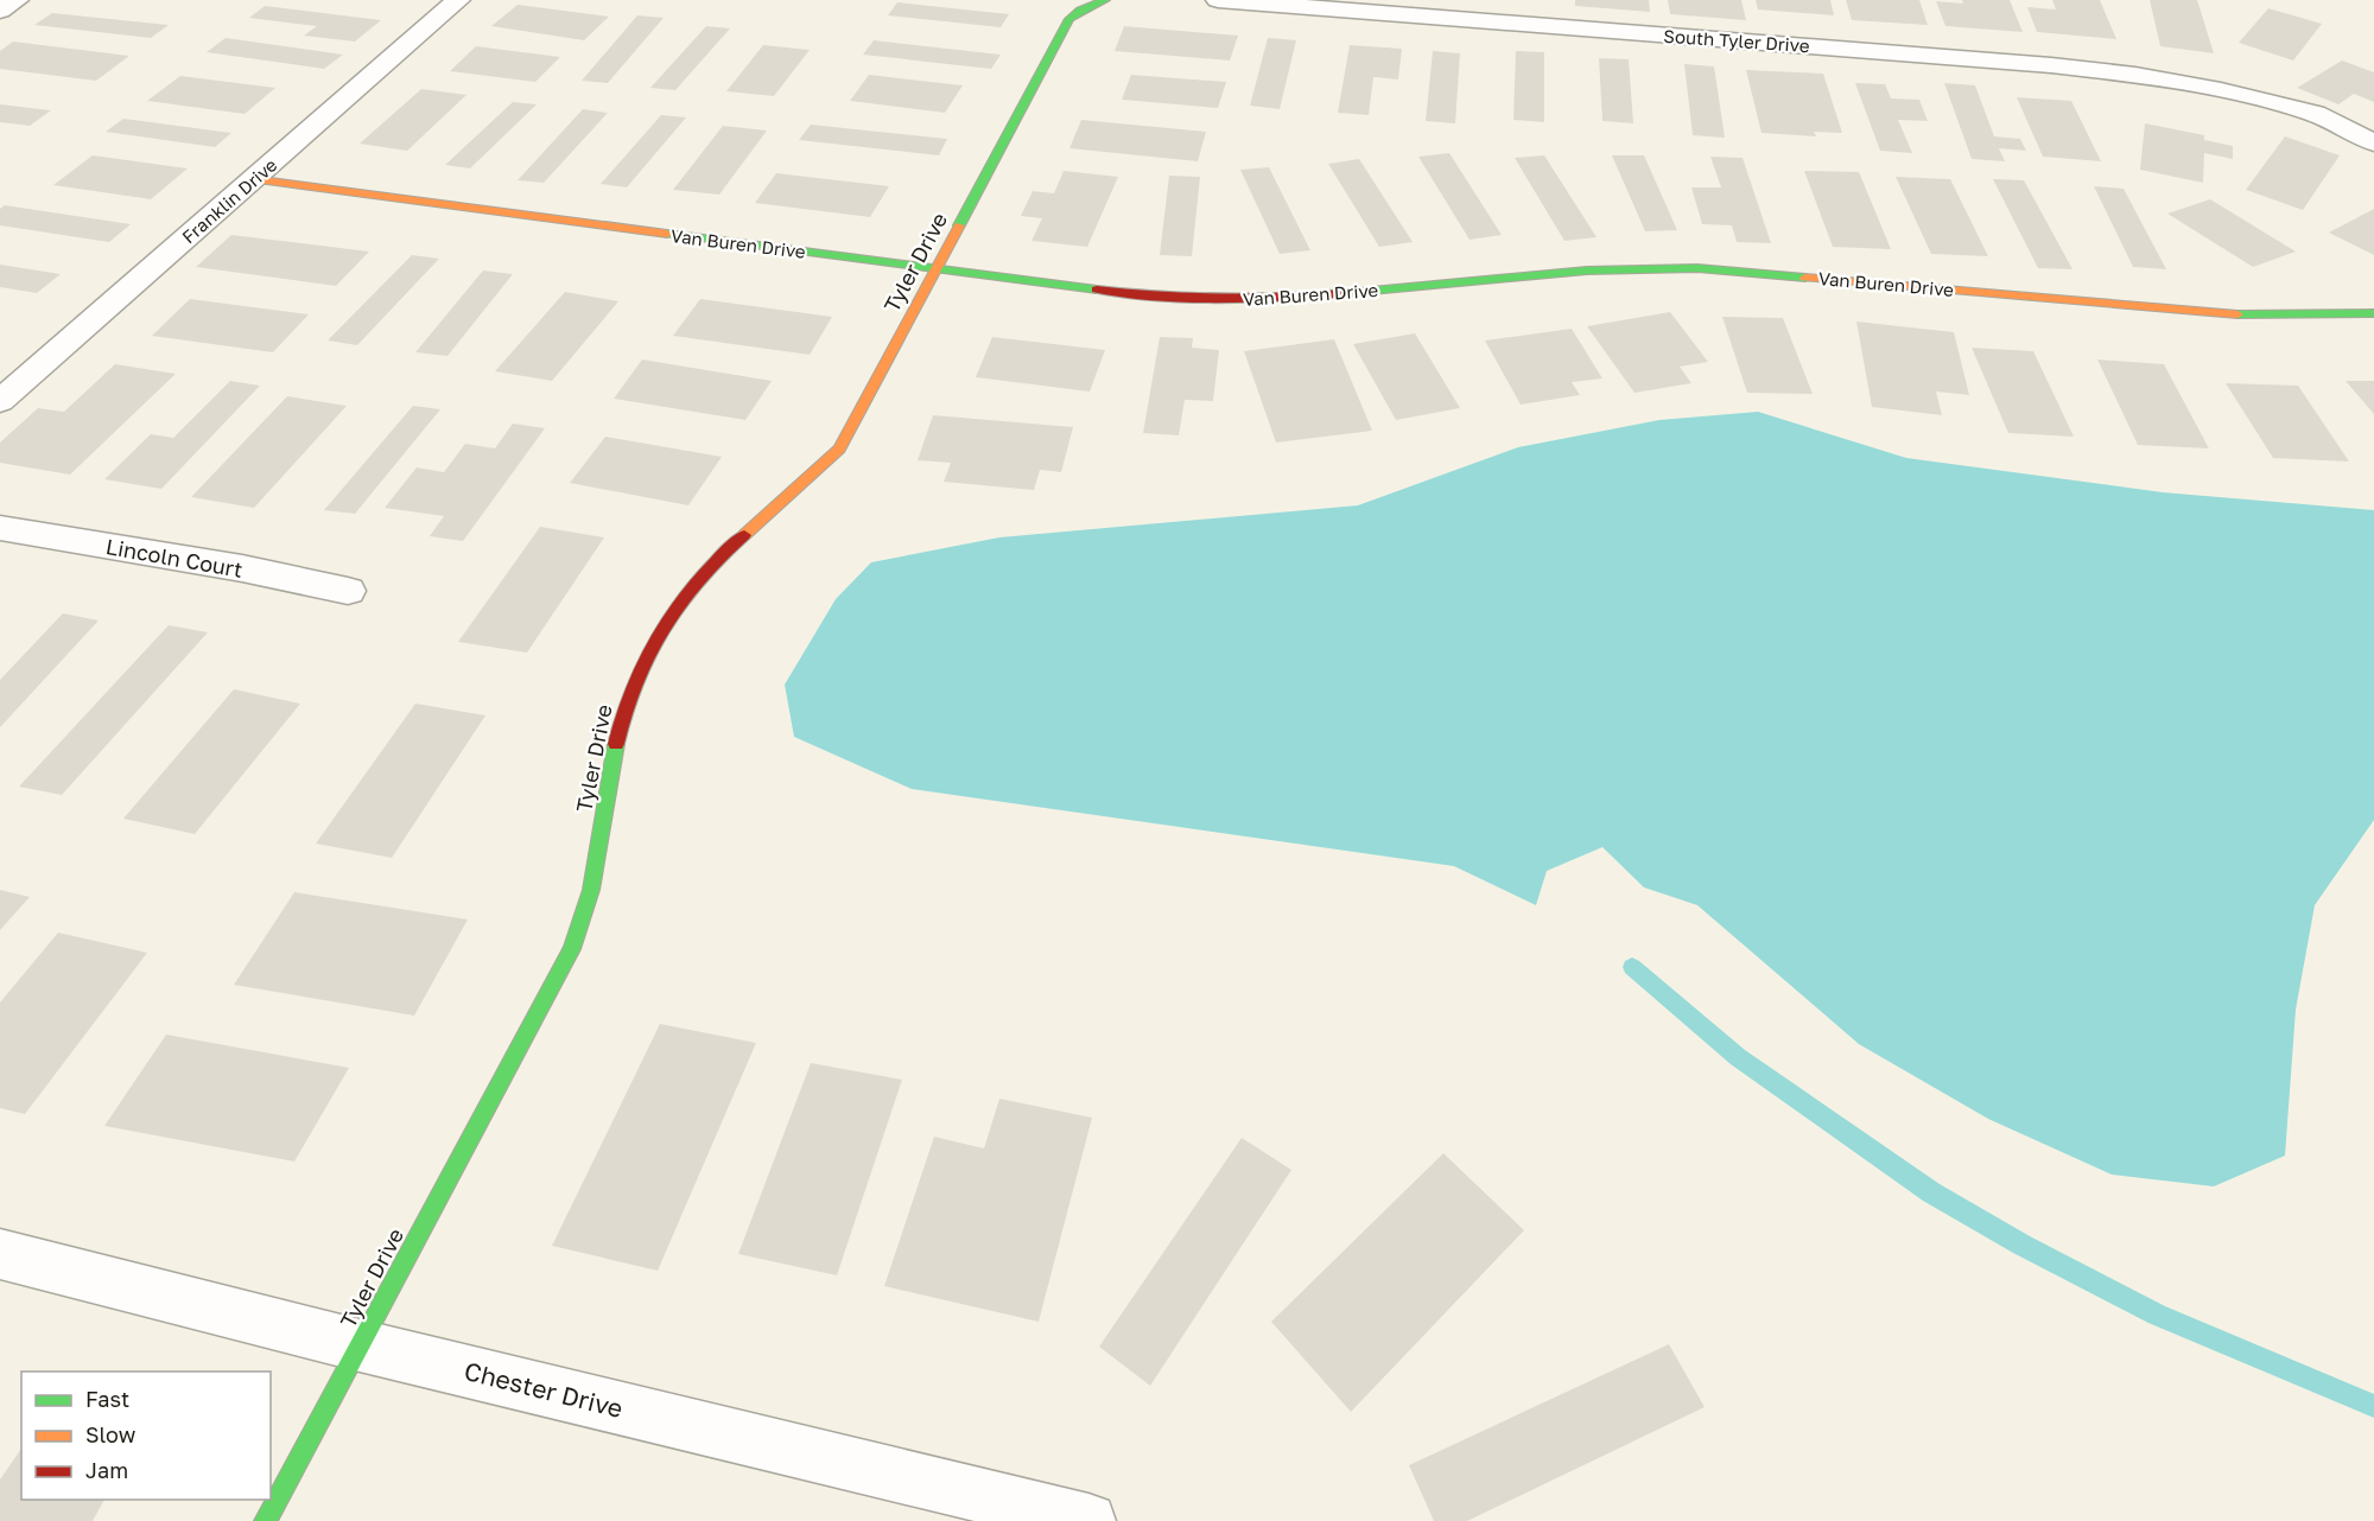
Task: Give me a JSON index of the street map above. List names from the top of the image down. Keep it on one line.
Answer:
{"streets":{"street":["South Tyler Drive","Franklin Drive","Van Buren Drive","Tyler Drive","Lincoln Court","Chester Drive"]},"crossings":[["Franklin Drive","Van Buren Drive"],["Van Buren Drive","Tyler Drive"],["Tyler Drive","Chester Drive"]],"legend":["Fast","Slow","Jam"]}
